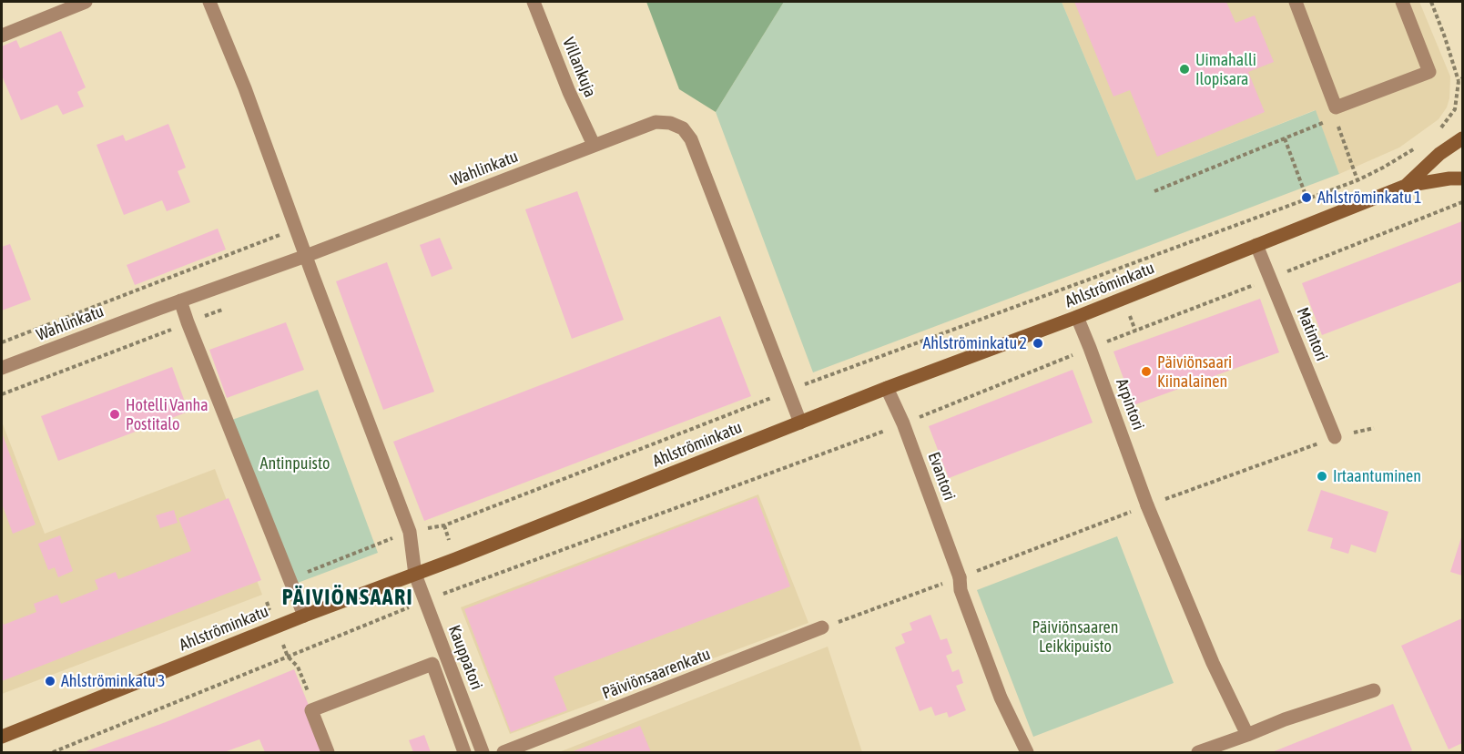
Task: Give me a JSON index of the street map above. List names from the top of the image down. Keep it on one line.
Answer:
{"streets":{"street":["Villankuja","Wahlinkatu","Ahlströminkatu","Matintori","Arpintori","Evantori","Kauppatori","Päiviönsaarenkatu"]},"crossings":[["Villankuja","Wahlinkatu"],["Wahlinkatu","Ahlströminkatu"],["Ahlströminkatu","Matintori"],["Ahlströminkatu","Arpintori"],["Ahlströminkatu","Evantori"],["Ahlströminkatu","Kauppatori"]],"districts":["PÄIVIÖNSAARI"],"parks":["Antinpuisto","Päiviönsaaren Leikkipuisto"],"places":["Uimahalli Ilopisara","Ahlströminkatu 1","Ahlströminkatu 2","Päiviönsaari Kiinalainen","Hotelli Vanha Postitalo","Irtaantuminen","Ahlströminkatu 3"]}
